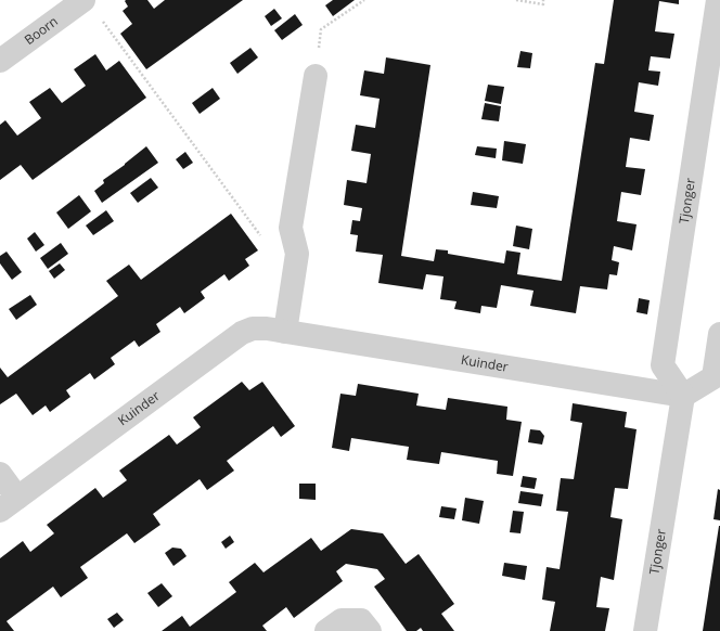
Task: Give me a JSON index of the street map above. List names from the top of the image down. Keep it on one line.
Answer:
{"streets":{"street":["Boorn","Tjonger","Kuinder"]},"crossings":[["Tjonger","Kuinder"]]}
